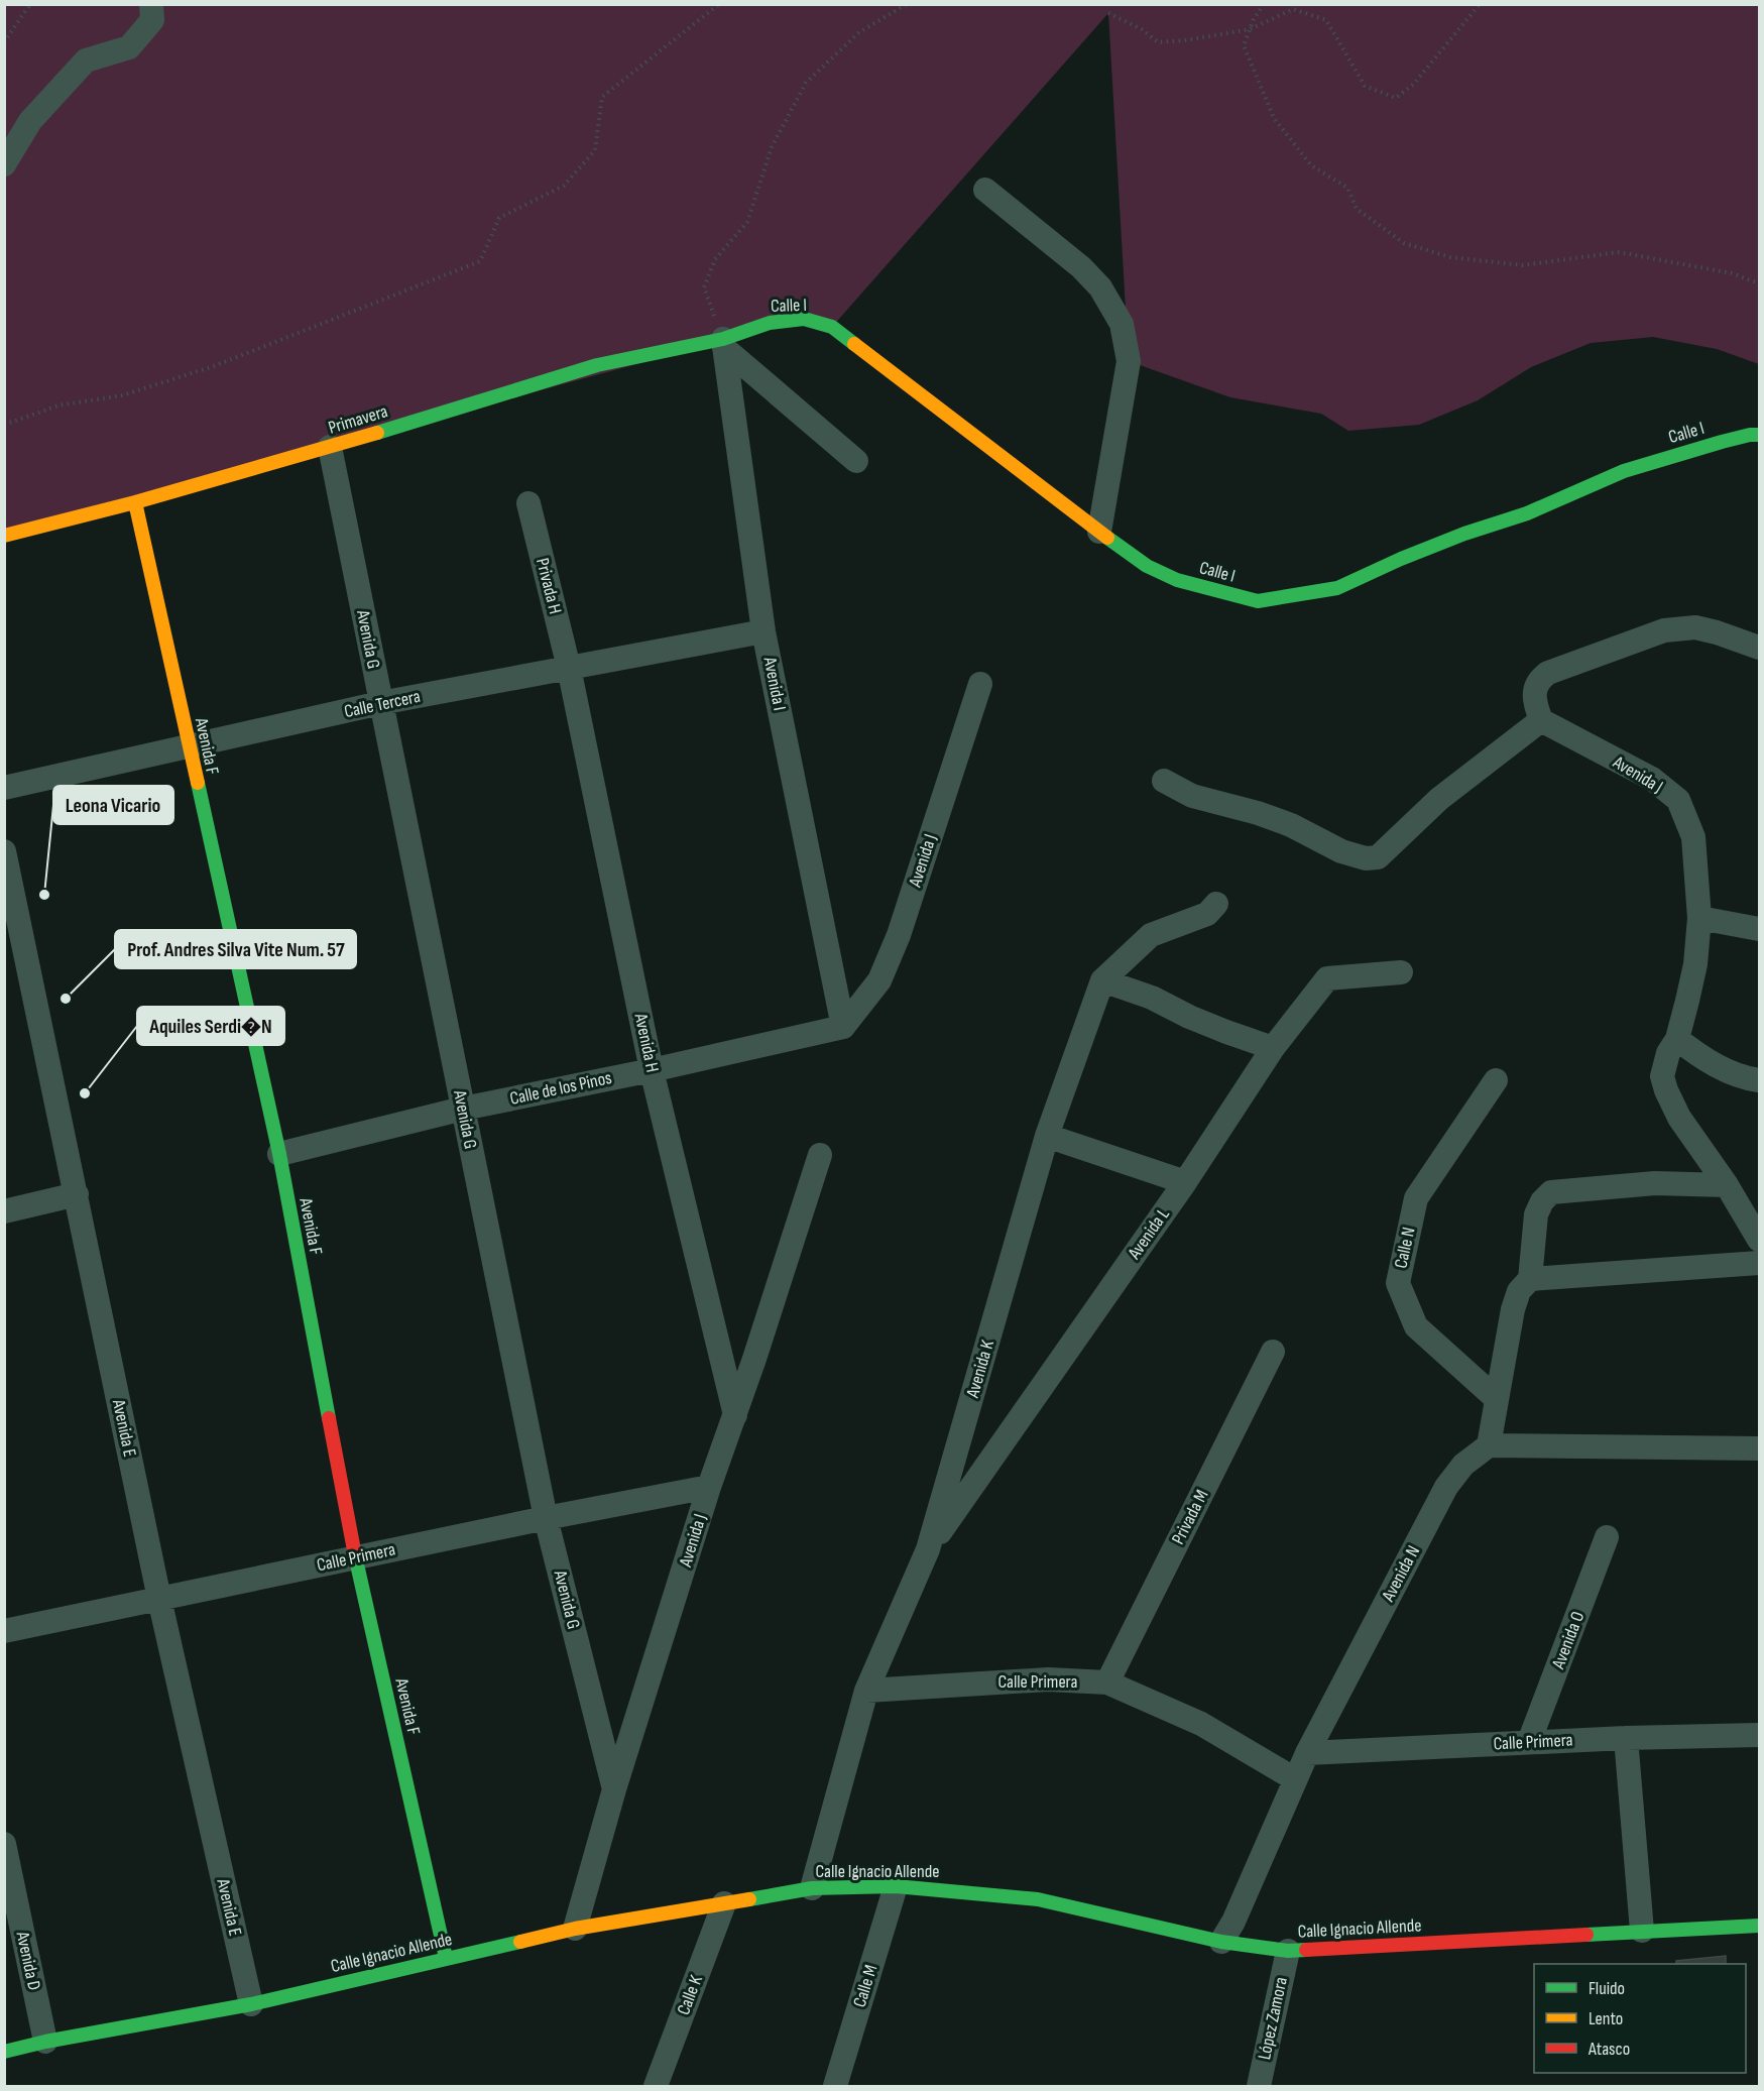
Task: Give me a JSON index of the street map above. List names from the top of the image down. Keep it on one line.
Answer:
{"streets":{"street":["Calle I","Primavera","Privada H","Avenida G","Avenida I","Calle Tercera","Avenida F","Avenida J","Avenida H","Calle de los Pinos","Avenida L","Calle N","Avenida K","Avenida E","Privada M","Calle Primera","Avenida N","Avenida O","Calle Ignacio Allende","Avenida D","Calle M","Calle K","López Zamora"]},"crossings":[["Calle I","Primavera"],["Calle I","Avenida I"],["Primavera","Avenida G"],["Primavera","Avenida I"],["Primavera","Avenida F"],["Privada H","Calle Tercera"],["Privada H","Avenida H"],["Avenida G","Calle Tercera"],["Avenida G","Avenida J"],["Avenida G","Calle de los Pinos"],["Avenida G","Calle Primera"],["Avenida I","Calle Tercera"],["Avenida I","Avenida J"],["Avenida I","Calle de los Pinos"],["Calle Tercera","Avenida F"],["Calle Tercera","Avenida H"],["Avenida F","Calle de los Pinos"],["Avenida F","Calle Primera"],["Avenida F","Calle Ignacio Allende"],["Avenida J","Avenida H"],["Avenida J","Calle de los Pinos"],["Avenida J","Calle Primera"],["Avenida J","Calle Ignacio Allende"],["Avenida H","Calle de los Pinos"],["Avenida L","Avenida K"],["Avenida K","Calle Primera"],["Avenida K","Calle Ignacio Allende"],["Avenida E","Calle Primera"],["Avenida E","Calle Ignacio Allende"],["Privada M","Calle Primera"],["Calle Primera","Avenida N"],["Calle Primera","Avenida O"],["Avenida N","Calle Ignacio Allende"],["Calle Ignacio Allende","Avenida D"],["Calle Ignacio Allende","Calle M"],["Calle Ignacio Allende","Calle K"],["Calle Ignacio Allende","López Zamora"]],"places":["Leona Vicario","Prof. Andres Silva Vite Num. 57","Aquiles Serdi�N"],"legend":["Fluido","Lento","Atasco"]}
